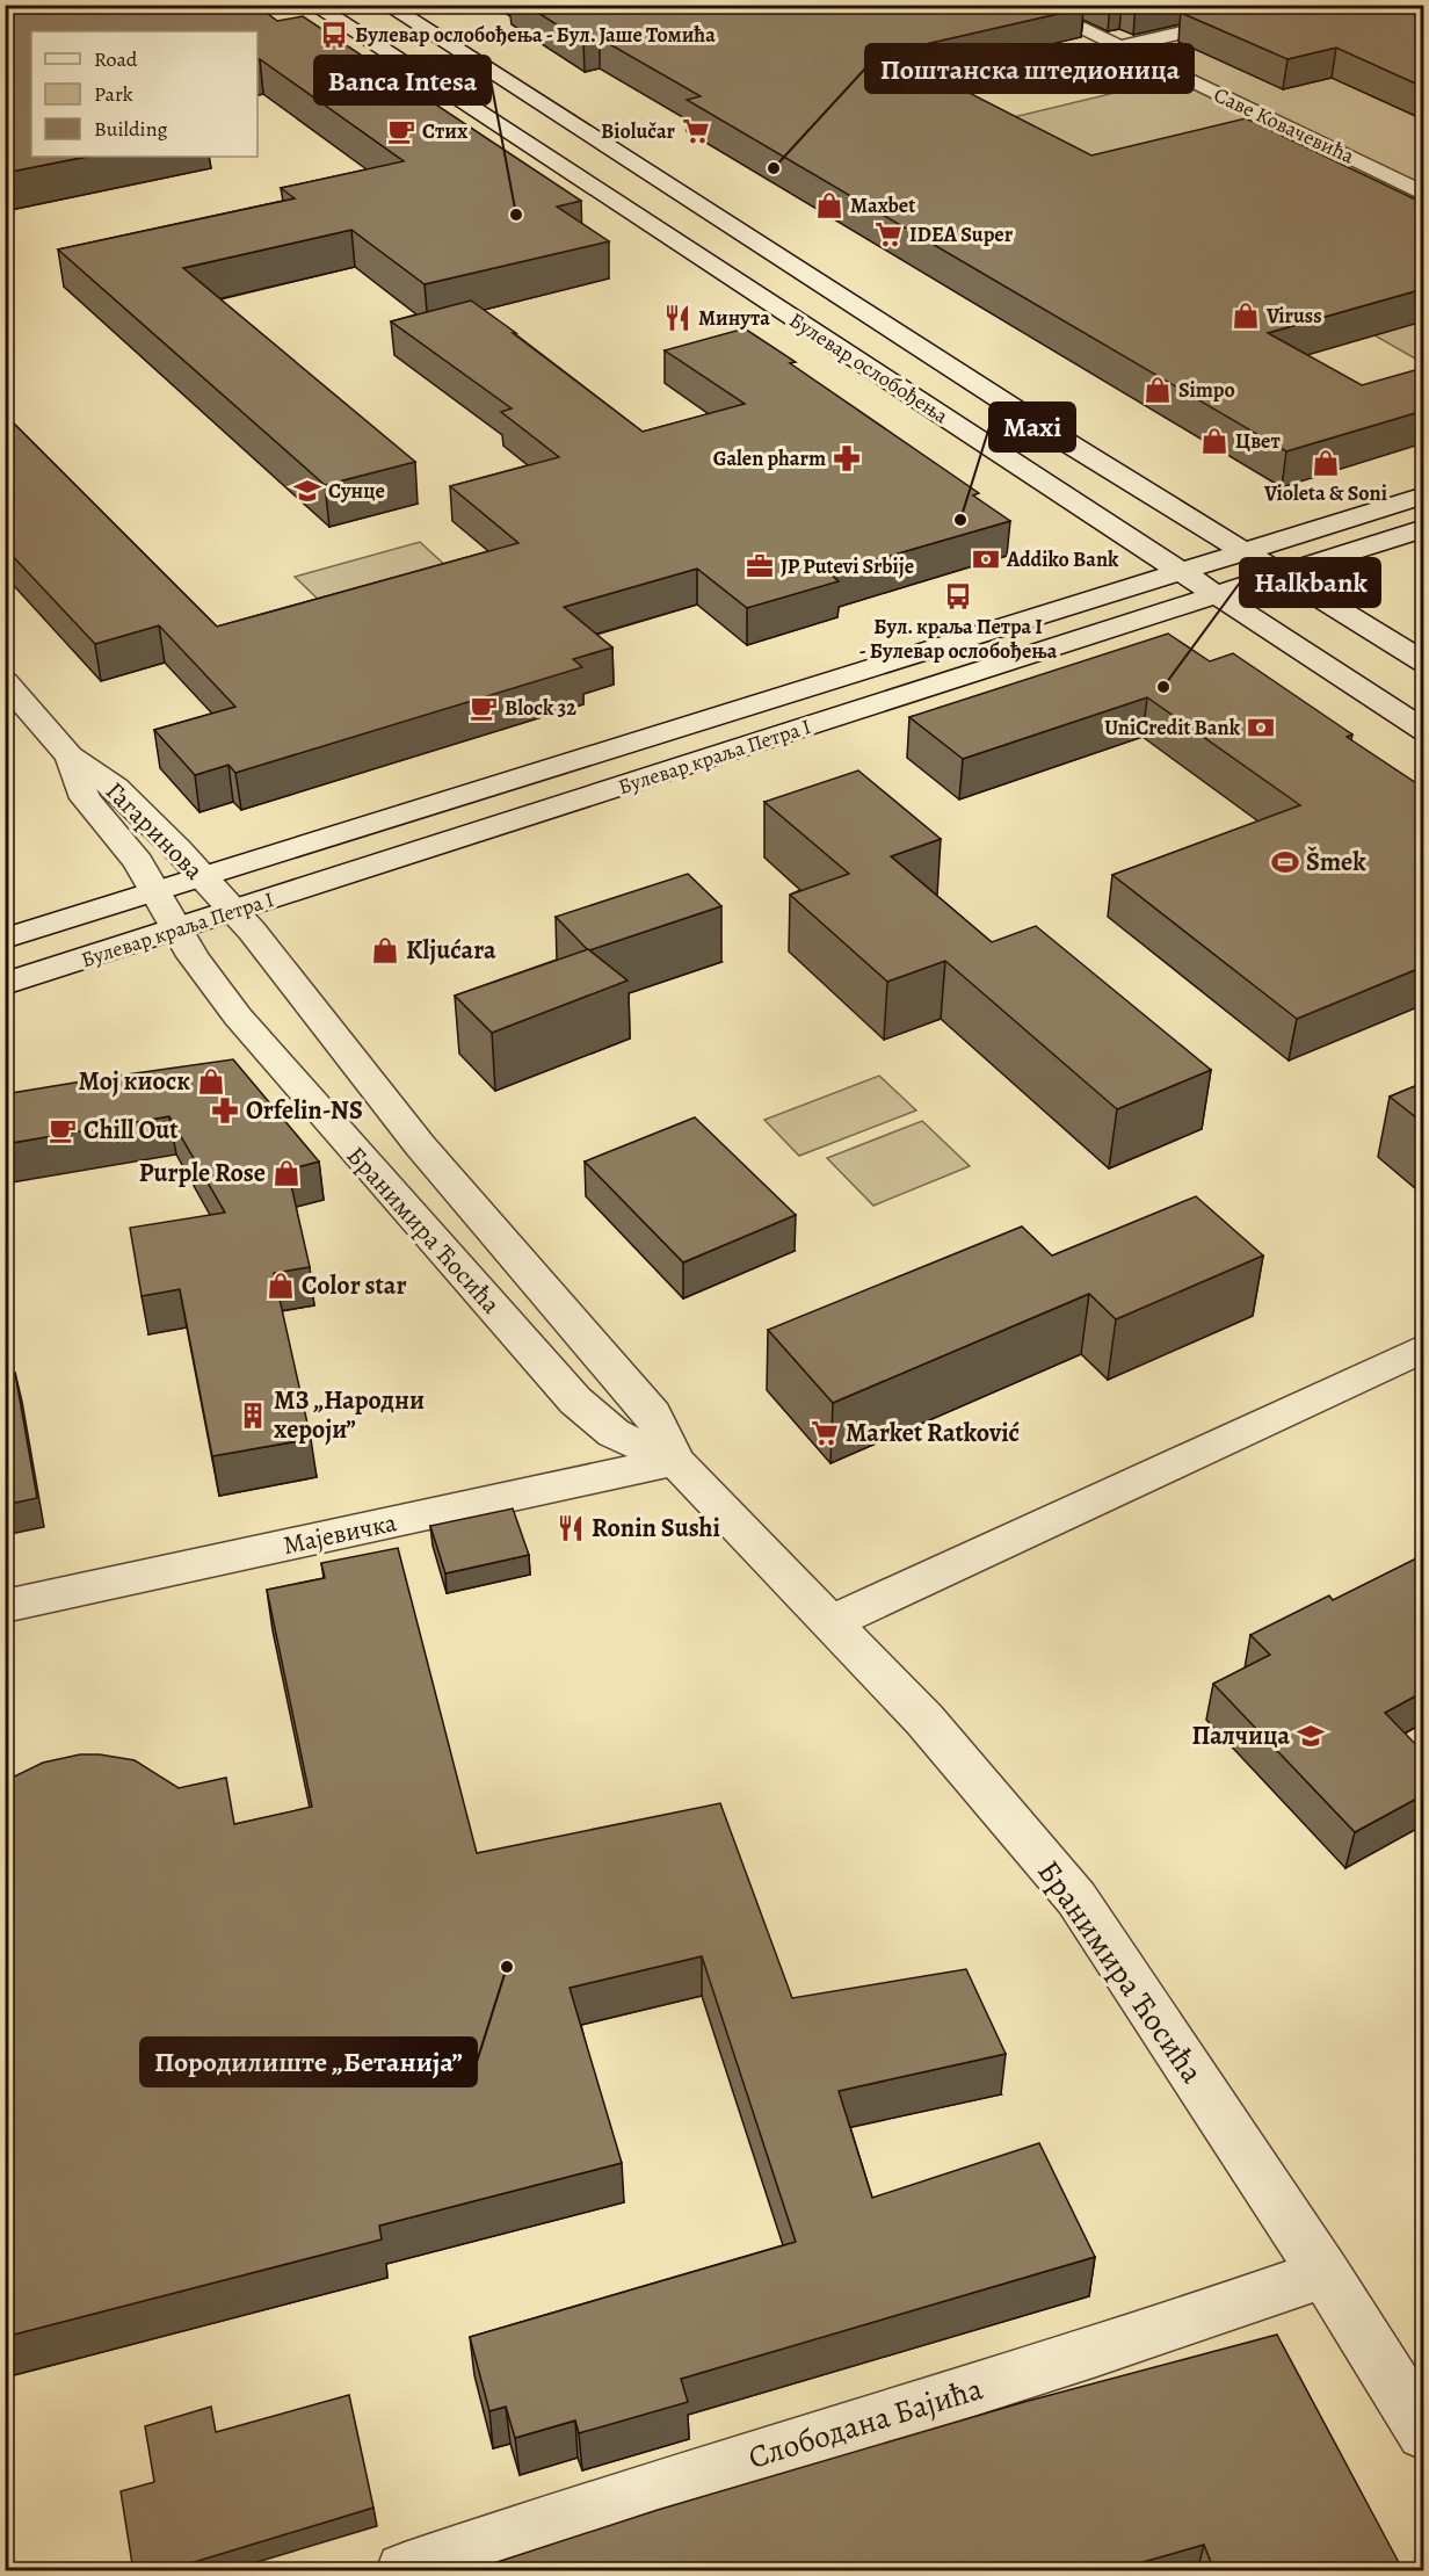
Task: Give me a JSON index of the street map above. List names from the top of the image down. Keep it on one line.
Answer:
{"streets":{"street":["Саве Ковачевића","Булевар ослобођења","Булевар краља Петра I","Гагаринова","Бранимира Ћосића","Мајевичка","Слободана Бајића"]},"crossings":[["Булевар ослобођења","Булевар краља Петра I"],["Булевар краља Петра I","Гагаринова"],["Булевар краља Петра I","Бранимира Ћосића"],["Гагаринова","Бранимира Ћосића"],["Бранимира Ћосића","Мајевичка"],["Бранимира Ћосића","Слободана Бајића"]],"places":{"bus stop":["Булевар ослобођења - Бул. Јаше Томића","Бул. краља Петра I - Булевар ослобођења"],"cafe":["Стих","Block 32","Chill Out"],"supermarket":["Biolučar","IDEA Super","Market Ratković"],"other":["Поштанска штедионица","Banca Intesa","Maxi","Halkbank","Породилиште „Бетанија”"],"shop":["Maxbet","Viruss","Simpo","Цвет","Violeta & Soni","Kljućara","Мој киоск","Purple Rose","Color star"],"restaurant":["Минута","Ronin Sushi"],"pharmacy":["Galen pharm","Orfelin-NS"],"school or university":["Сунце","Палчица"],"bank":["Addiko Bank","UniCredit Bank"],"office":["JP Putevi Srbije"],"sports":["Šmek"],"building":["МЗ „Народни хероји”"]},"legend":["Road","Park","Building"]}
